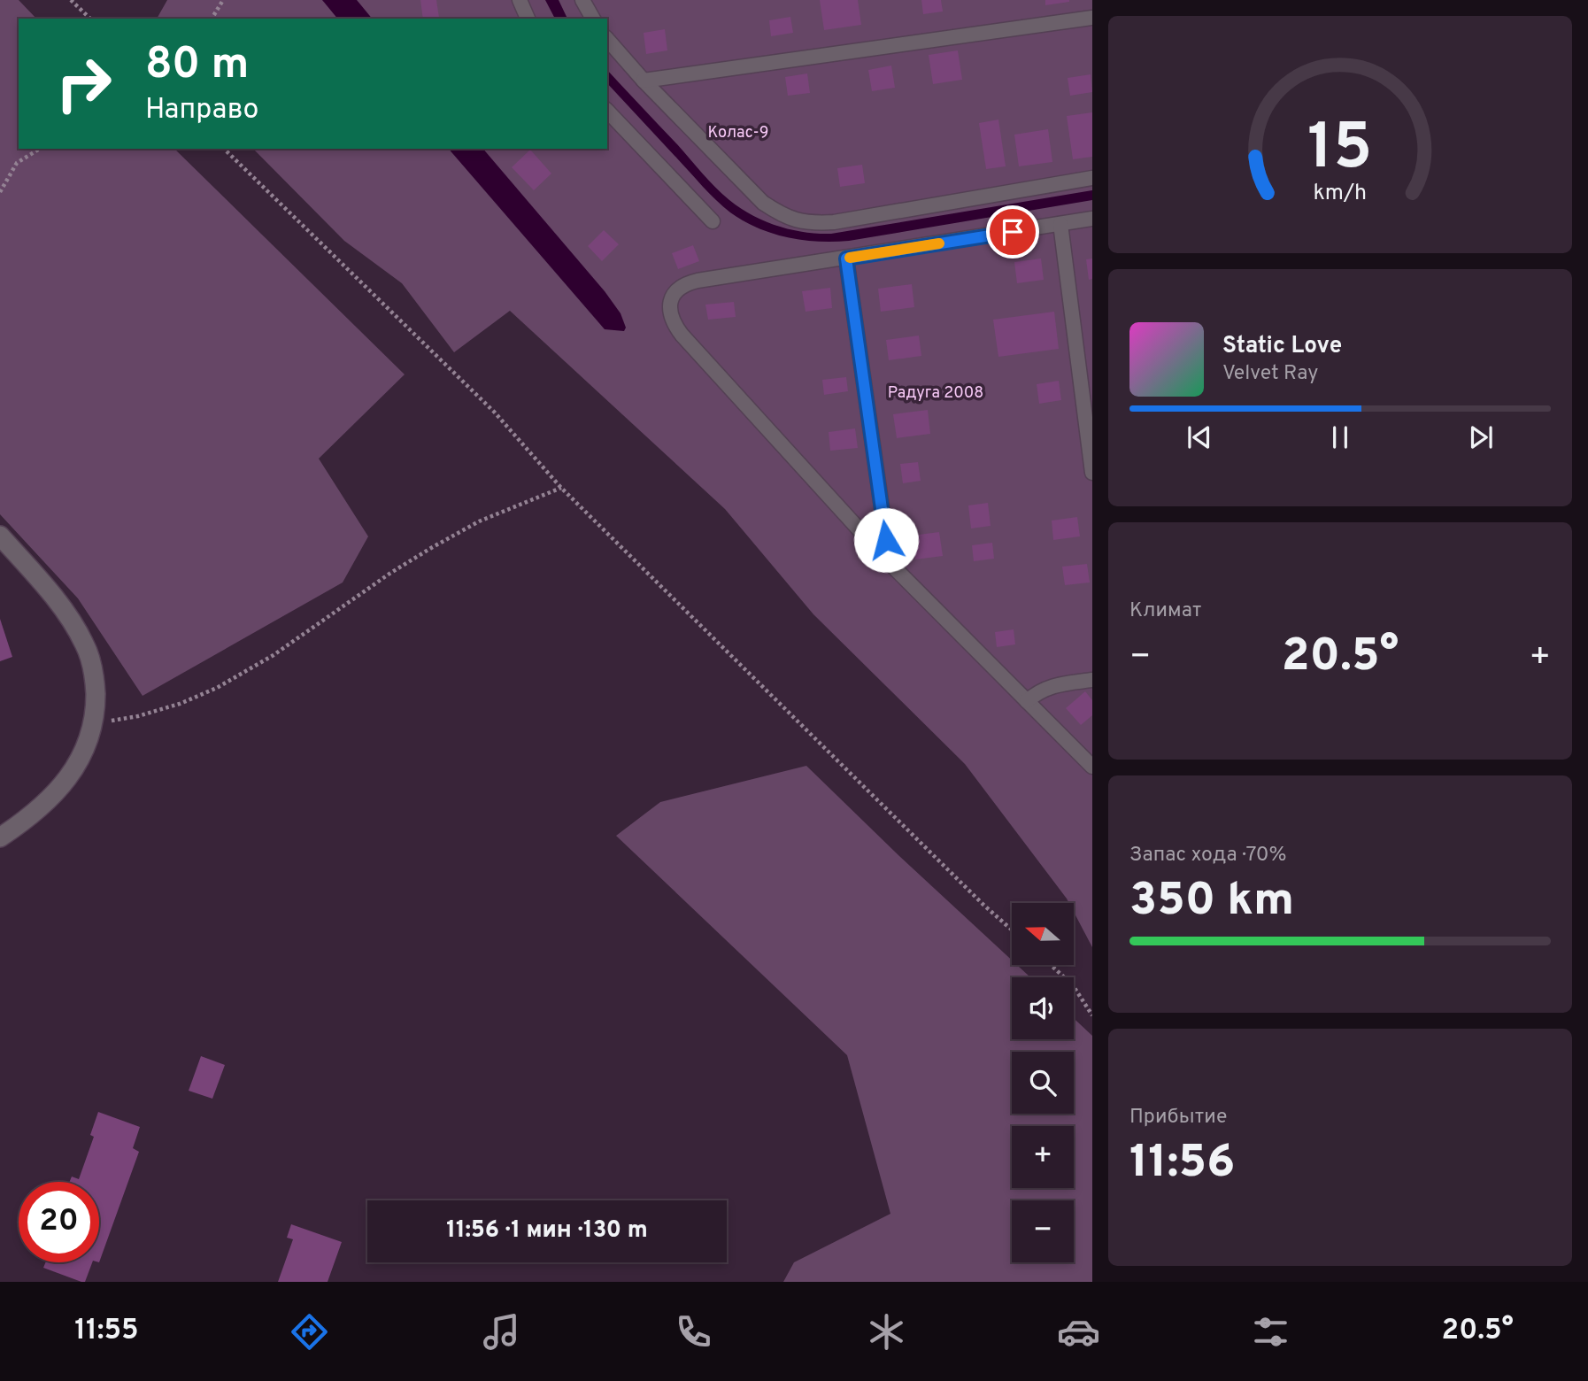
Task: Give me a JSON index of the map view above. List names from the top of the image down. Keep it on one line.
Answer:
{"parks":["Колас-9","Радуга 2008"],"north":"left","page":{"turn":["80 m","Направо"],"song":["Static Love","Velvet Ray"],"tile":["Климат",["Запас хода · 70%","350 km"],["Прибытие","11:56"]],"heat":["−","20.5°","+"],"map_buttons":["+","−"],"limit":"20","trip":"11:56 · 1 мин · 130 m","tabs":["11:55","20.5°"],"gauge":["15","km/h"]}}
